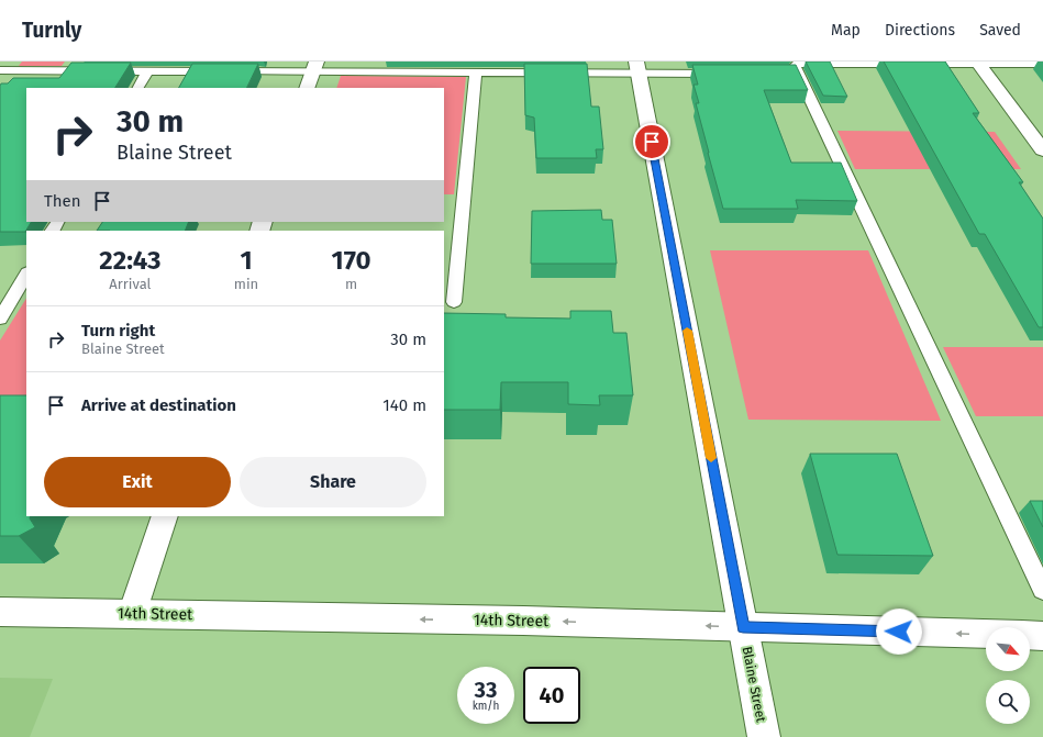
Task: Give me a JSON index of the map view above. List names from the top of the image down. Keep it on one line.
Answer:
{"streets":{"street":["14th Street","Blaine Street"]},"crossings":[["14th Street","Blaine Street"]],"one_way":["14th Street"],"north":"bottom right","page":{"header":"Turnly","nav":["Map","Directions","Saved"],"turn":["30 m","Blaine Street"],"then":"Then","eta":["22:43","Arrival","1","min","170","m"],"list":[{"name":"Turn right","note":"Blaine Street","value":"30 m"},{"name":"Arrive at destination","value":"140 m"}],"buttons":["Exit","Share"],"speed":"33 km/h","limit":"40"}}
